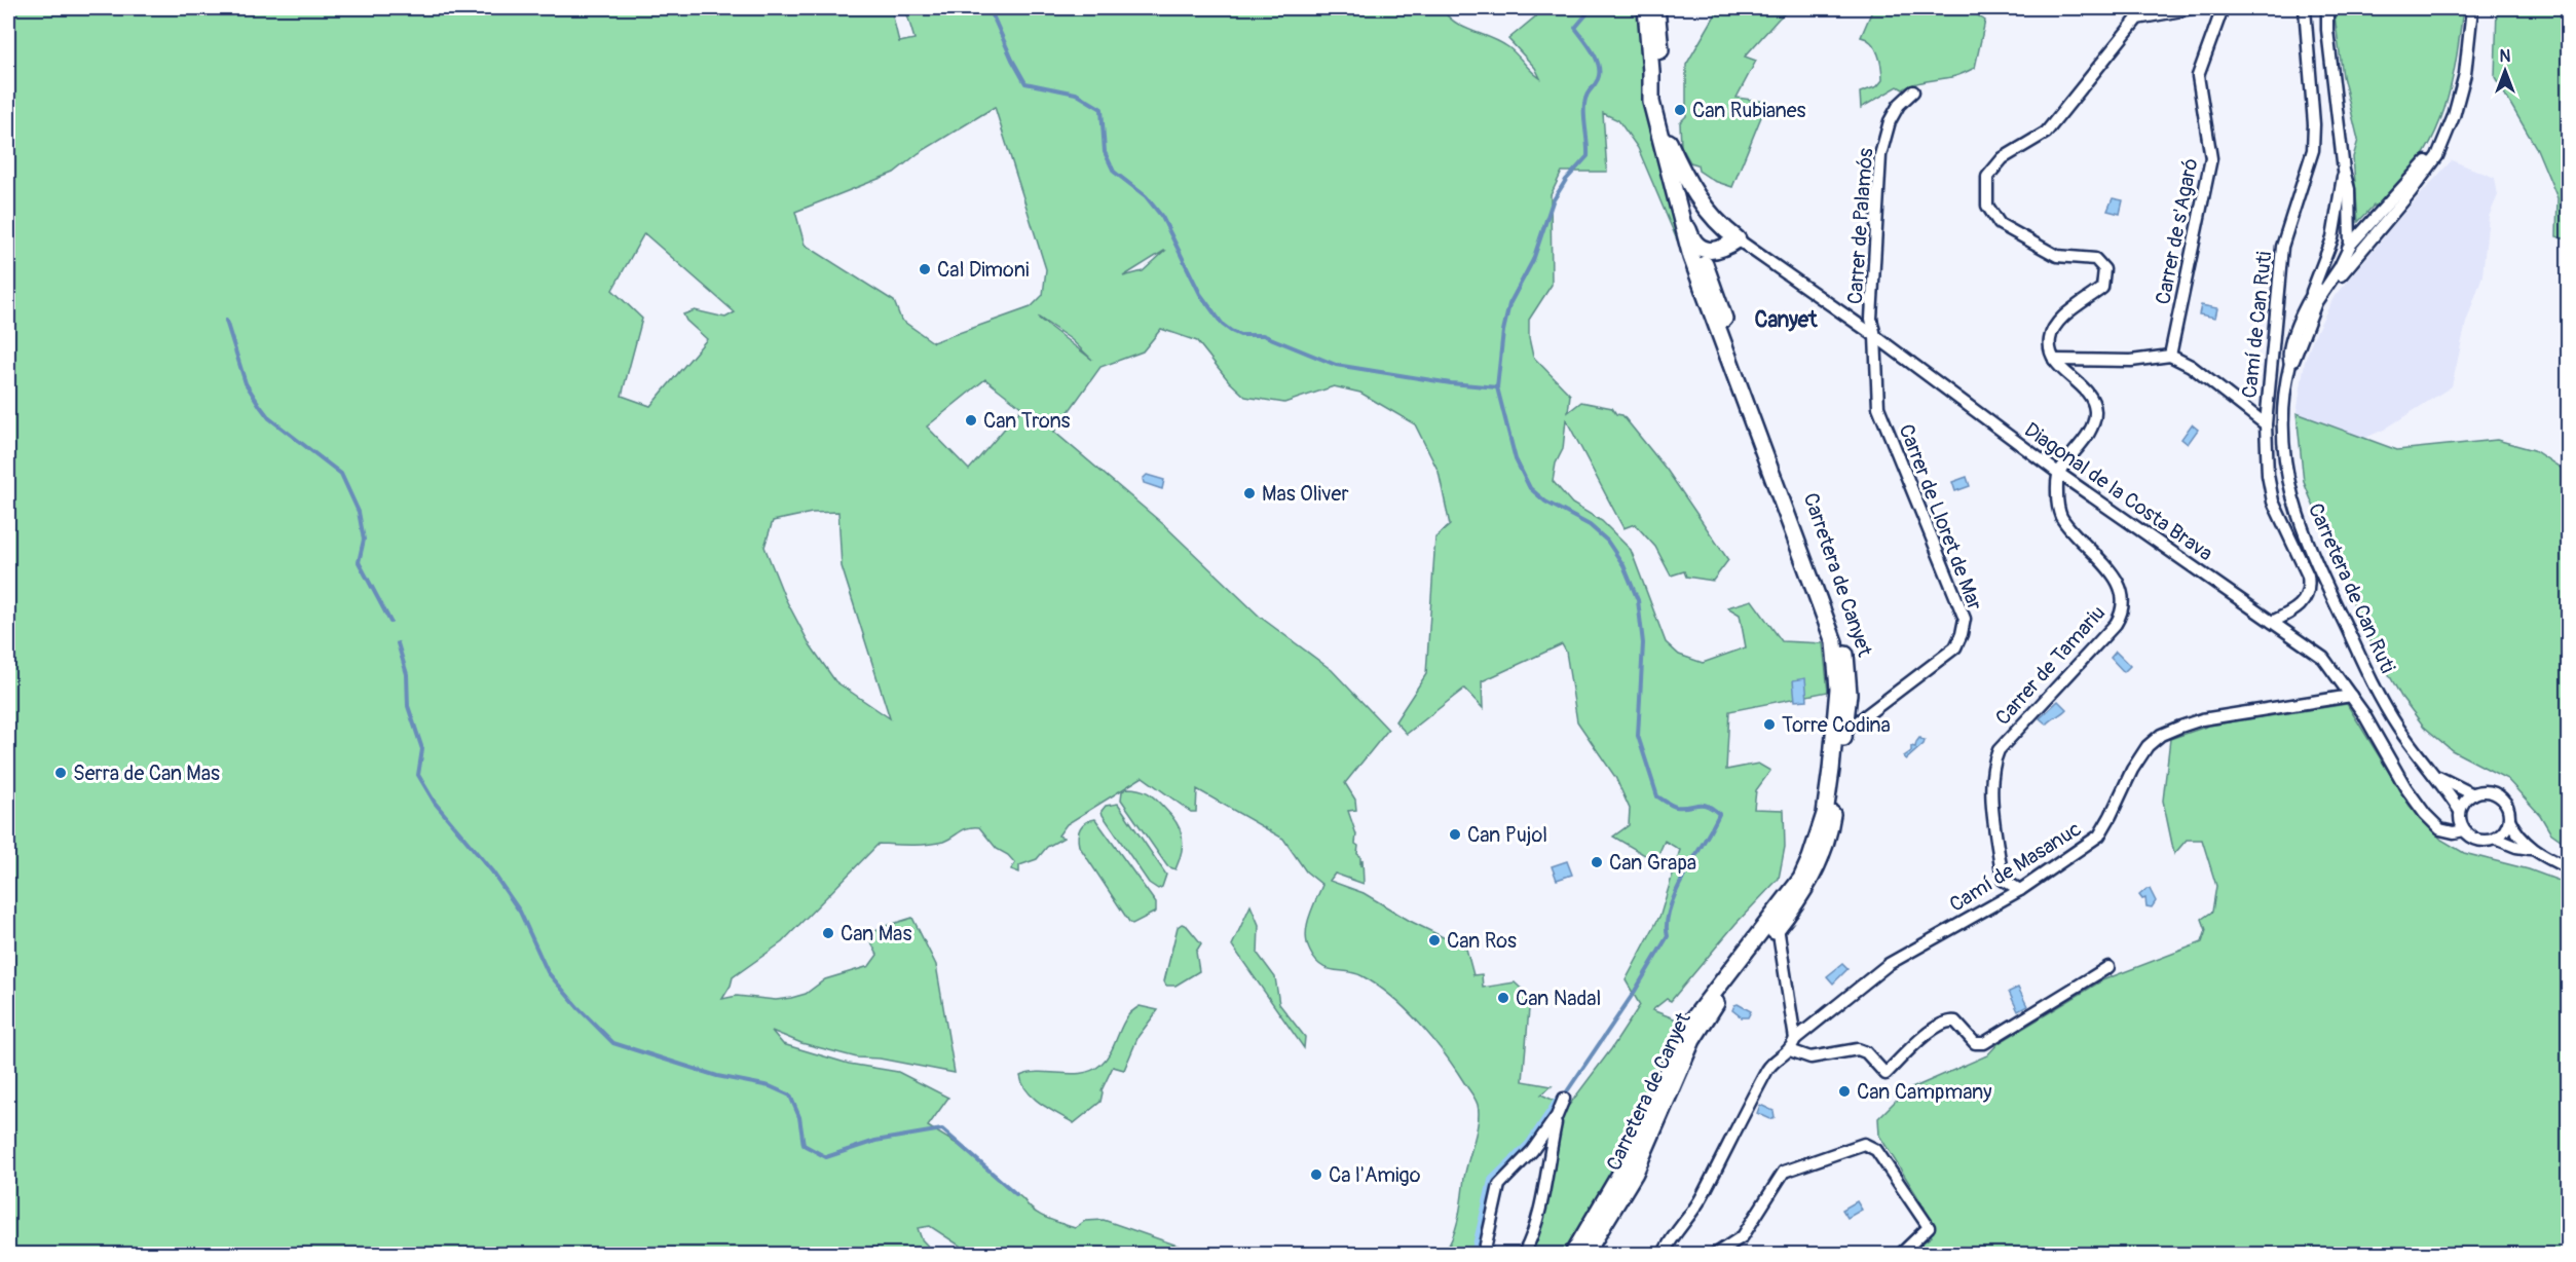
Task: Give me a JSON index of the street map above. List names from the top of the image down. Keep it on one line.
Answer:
{"streets":{"street":["Carrer de Palamós","Carrer de s'Agaró","Camí de Can Ruti","Diagonal de la Costa Brava","Carrer de Lloret de Mar","Carretera de Canyet","Carretera de Can Ruti","Carrer de Tamariu","Camí de Masanuc"]},"crossings":[["Carrer de Palamós","Diagonal de la Costa Brava"],["Carrer de Palamós","Carrer de Lloret de Mar"],["Camí de Can Ruti","Diagonal de la Costa Brava"],["Diagonal de la Costa Brava","Carrer de Lloret de Mar"],["Diagonal de la Costa Brava","Carretera de Can Ruti"],["Diagonal de la Costa Brava","Carrer de Tamariu"],["Diagonal de la Costa Brava","Camí de Masanuc"],["Carrer de Lloret de Mar","Carretera de Canyet"],["Carrer de Tamariu","Camí de Masanuc"]],"districts":["Canyet"],"places":["Can Rubianes","Cal Dimoni","Can Trons","Mas Oliver","Torre Codina","Serra de Can Mas","Can Pujol","Can Grapa","Can Mas","Can Ros","Can Nadal","Can Campmany","Ca l'Amigo"],"north":"top"}
